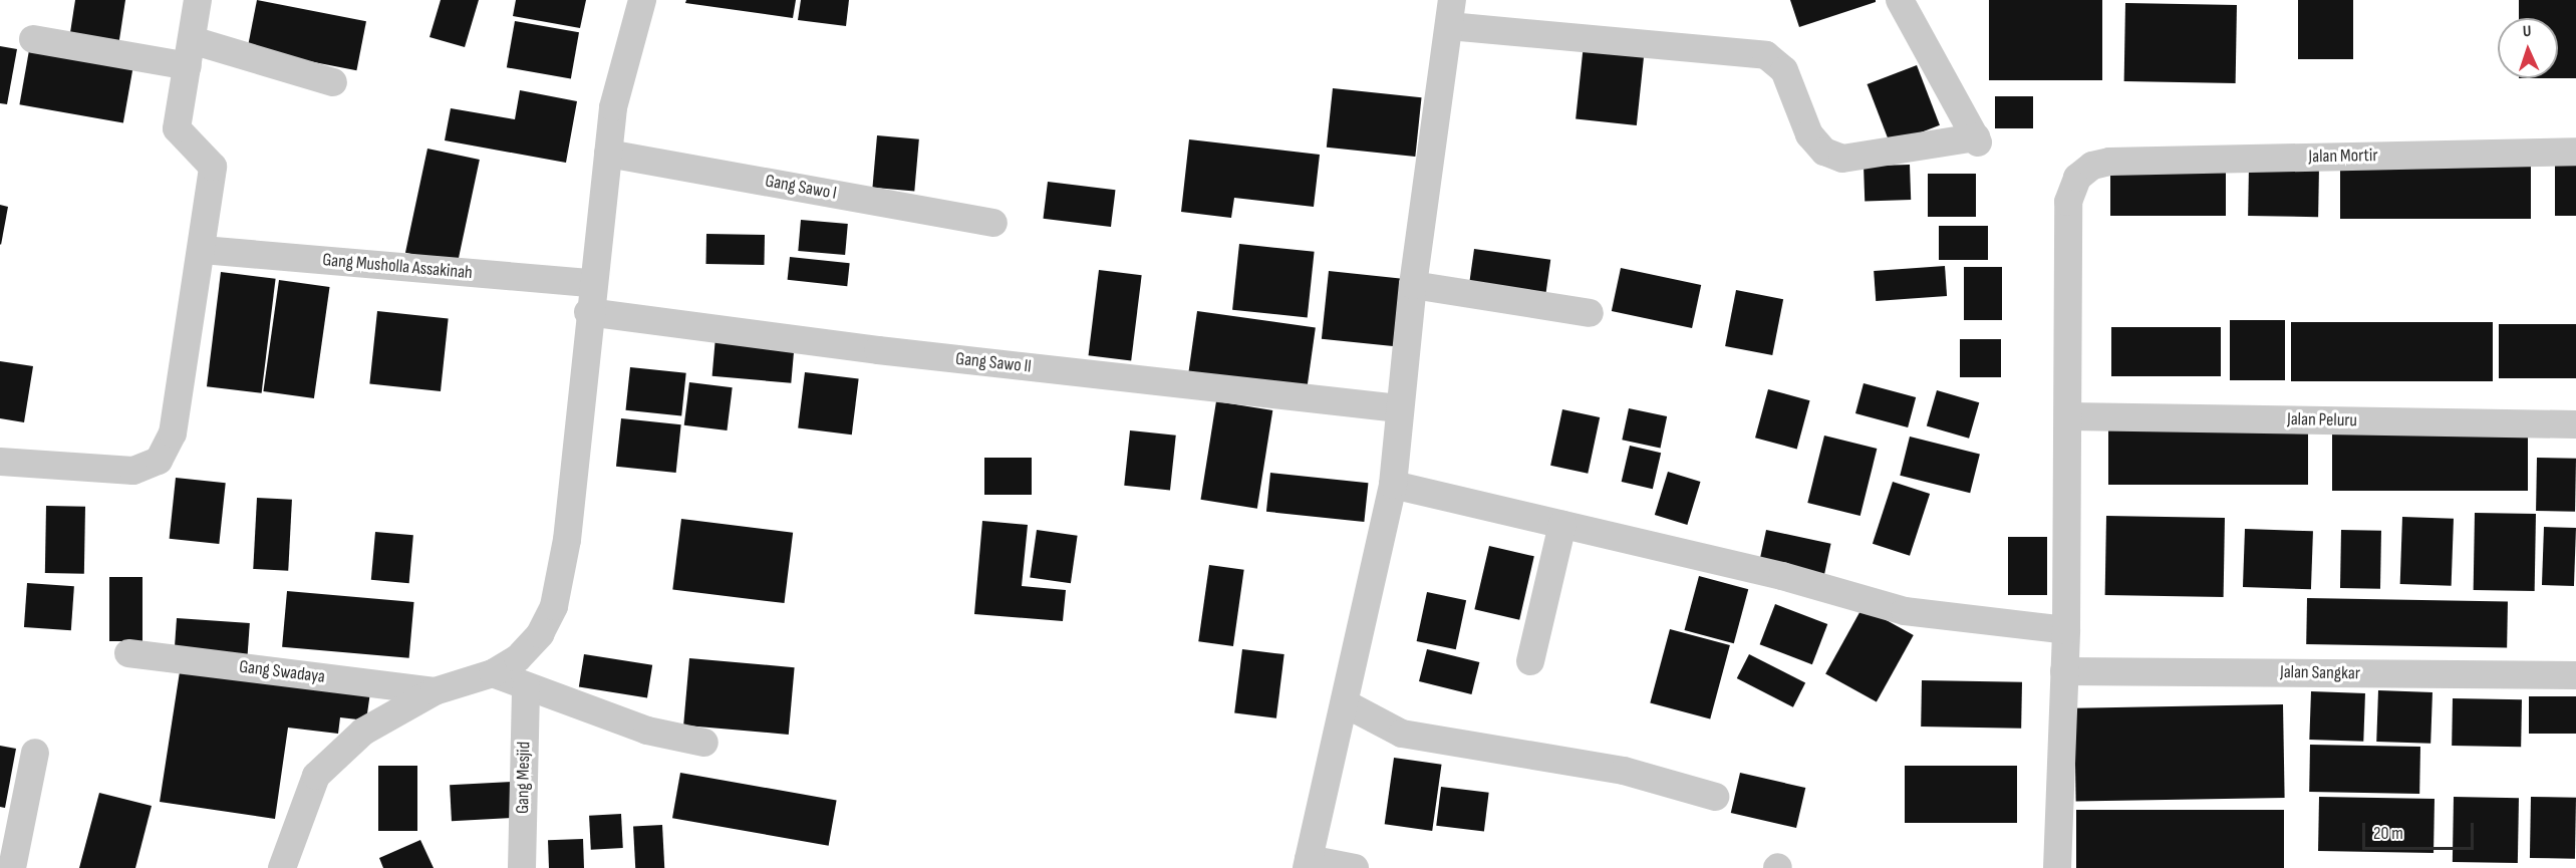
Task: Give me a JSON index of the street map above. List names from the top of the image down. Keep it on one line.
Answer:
{"streets":{"street":["Jalan Mortir","Gang Sawo I","Gang Musholla Assakinah","Gang Sawo II","Jalan Peluru","Gang Swadaya","Jalan Sangkar","Gang Mesjid"]},"crossings":[["Jalan Mortir","Jalan Peluru"]],"scale_bar":"20 m","north":"top"}
